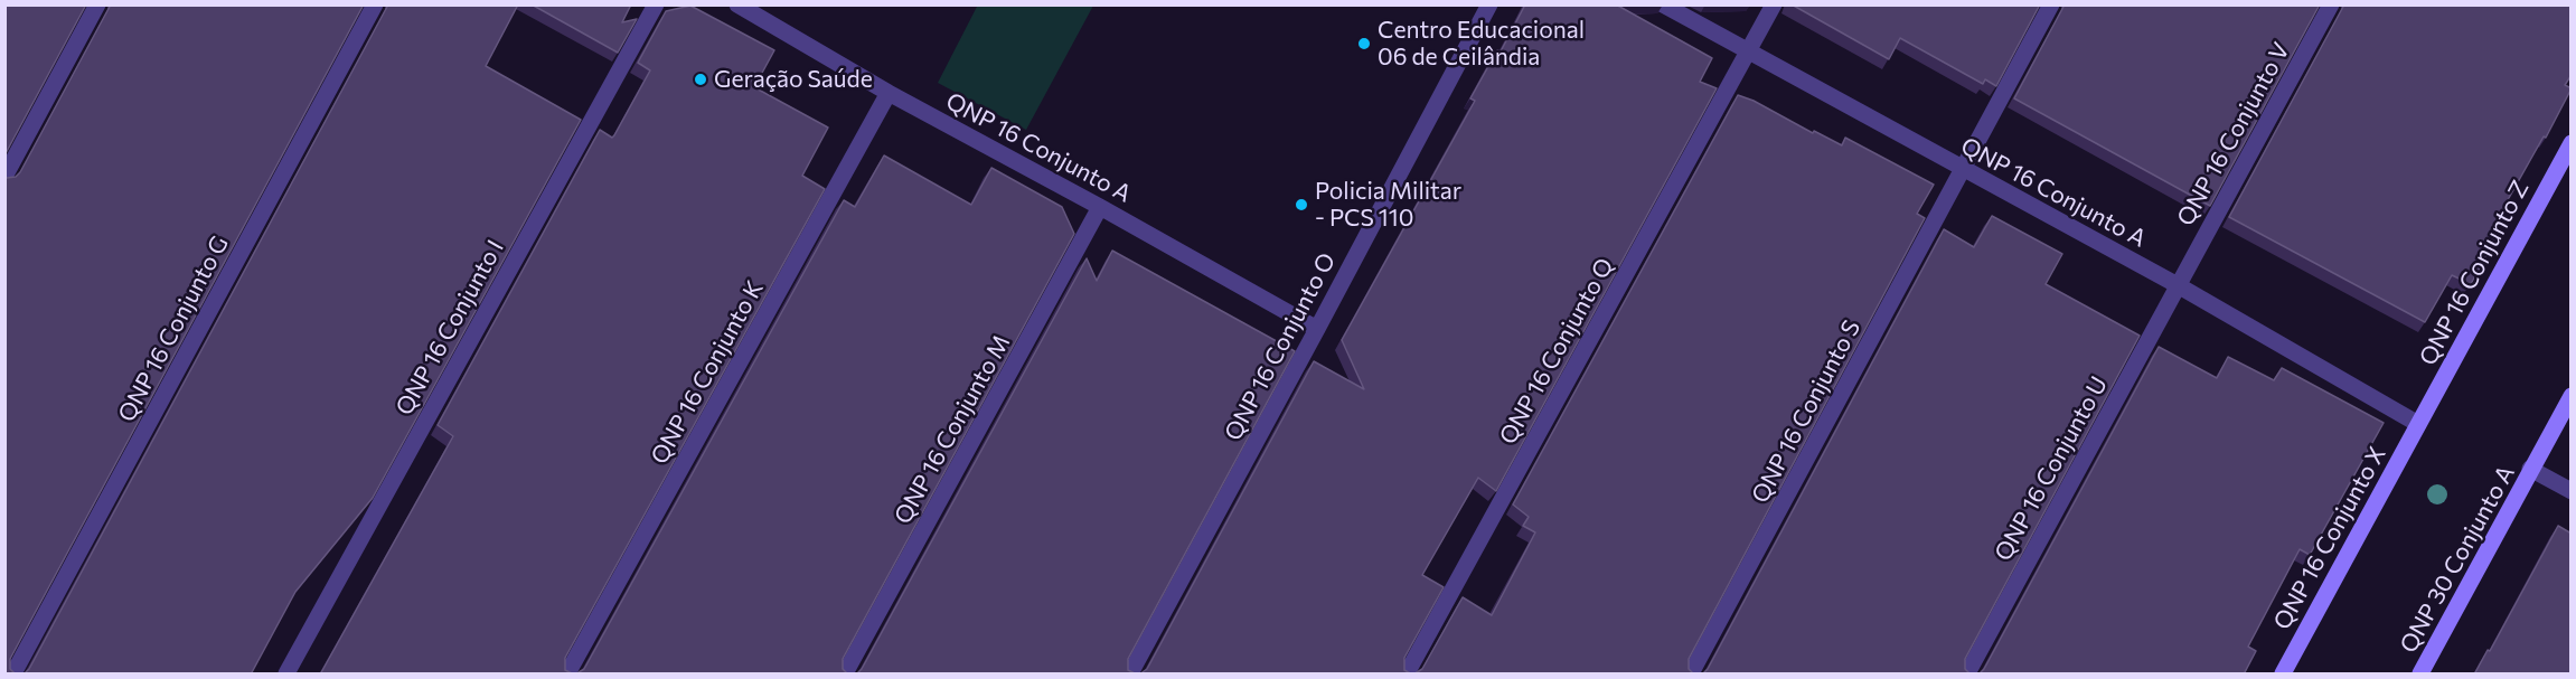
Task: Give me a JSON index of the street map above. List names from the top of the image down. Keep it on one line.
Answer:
{"streets":{"street":["QNP 16 Conjunto V","QNP 16 Conjunto A","QNP 16 Conjunto Z","QNP 16 Conjunto I","QNP 16 Conjunto G","QNP 16 Conjunto O","QNP 16 Conjunto Q","QNP 16 Conjunto K","QNP 16 Conjunto S","QNP 16 Conjunto M","QNP 16 Conjunto U","QNP 16 Conjunto X","QNP 30 Conjunto A"]},"crossings":[["QNP 16 Conjunto V","QNP 16 Conjunto A"],["QNP 16 Conjunto V","QNP 16 Conjunto U"],["QNP 16 Conjunto A","QNP 16 Conjunto Z"],["QNP 16 Conjunto A","QNP 16 Conjunto O"],["QNP 16 Conjunto A","QNP 16 Conjunto Q"],["QNP 16 Conjunto A","QNP 16 Conjunto K"],["QNP 16 Conjunto A","QNP 16 Conjunto S"],["QNP 16 Conjunto A","QNP 16 Conjunto M"],["QNP 16 Conjunto A","QNP 16 Conjunto U"],["QNP 16 Conjunto A","QNP 16 Conjunto X"],["QNP 16 Conjunto Z","QNP 16 Conjunto X"]],"places":["Centro Educacional 06 de Ceilândia","Geração Saúde","Policia Militar - PCS 110"]}
